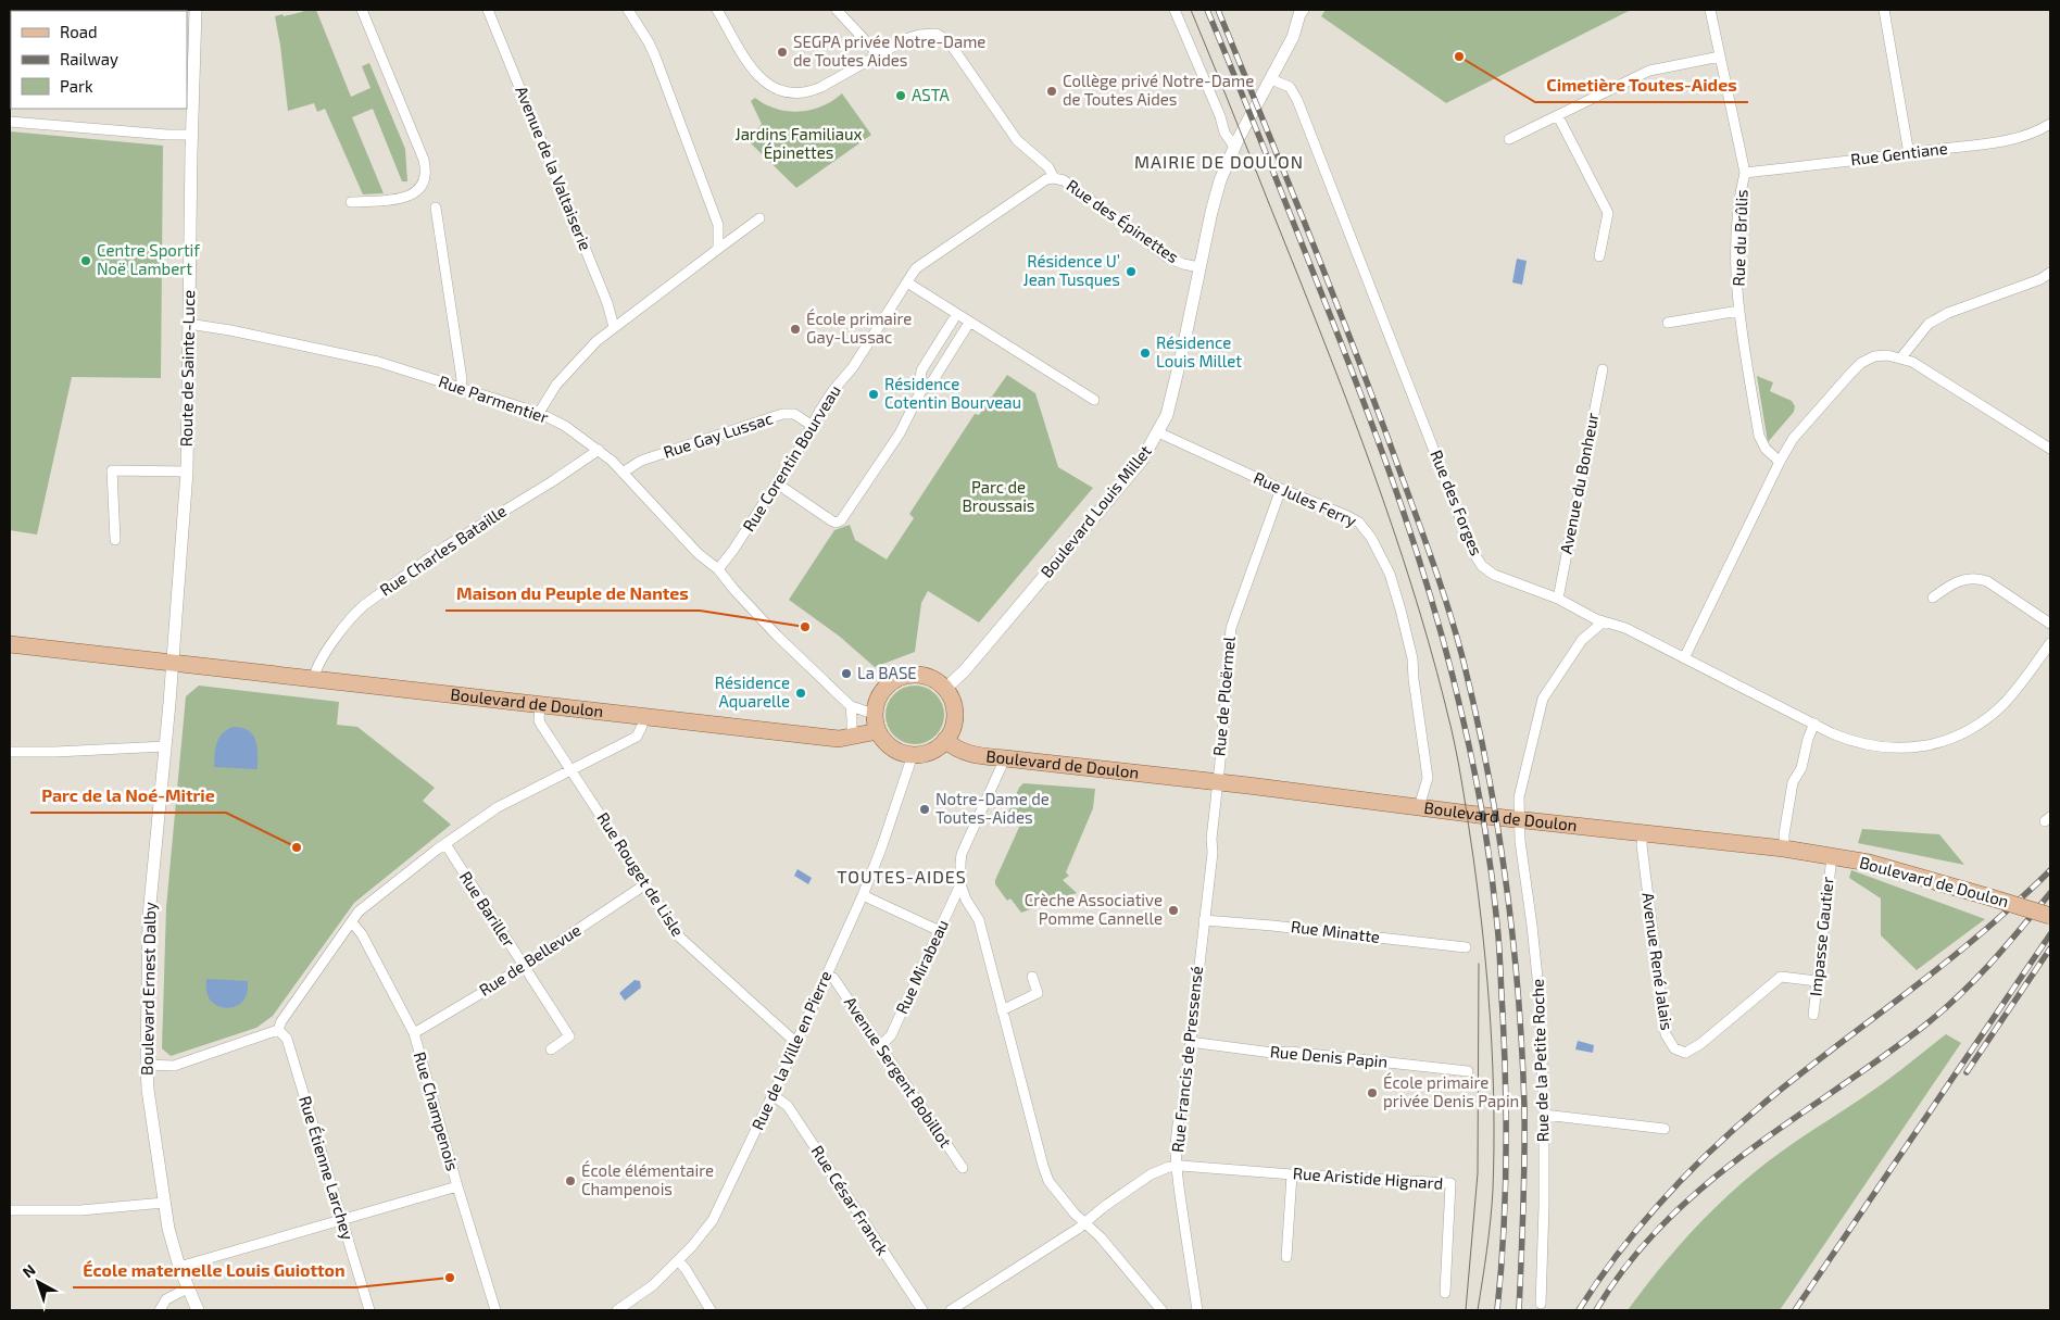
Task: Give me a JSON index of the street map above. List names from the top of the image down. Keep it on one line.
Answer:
{"streets":{"main road":["Boulevard de Doulon"],"street":["Rue Gentiane","Avenue de la Valtaiserie","Rue des Épinettes","Rue du Brûlis","Route de Sainte-Luce","Rue Parmentier","Rue Gay Lussac","Rue Corentin Bourveau","Avenue du Bonheur","Rue Jules Ferry","Rue des Forges","Boulevard Louis Millet","Rue Charles Bataille","Rue de Ploërmel","Rue Rouget de Lisle","Rue Bariller","Rue Minatte","Impasse Gautier","Rue de Bellevue","Avenue René Jalais","Rue Mirabeau","Boulevard Ernest Dalby","Rue de la Ville en Pierre","Rue Denis Papin","Rue Francis de Pressensé","Rue de la Petite Roche","Avenue Sergent Bobillot","Rue Champenois","Rue Étienne Larchey","Rue Aristide Hignard","Rue César Franck"]},"crossings":[["Rue Gentiane","Rue du Brûlis"],["Rue des Épinettes","Rue Corentin Bourveau"],["Rue des Épinettes","Boulevard Louis Millet"],["Route de Sainte-Luce","Rue Parmentier"],["Route de Sainte-Luce","Boulevard de Doulon"],["Route de Sainte-Luce","Boulevard Ernest Dalby"],["Rue Parmentier","Rue Gay Lussac"],["Rue Parmentier","Rue Corentin Bourveau"],["Rue Parmentier","Rue Charles Bataille"],["Rue Gay Lussac","Rue Corentin Bourveau"],["Avenue du Bonheur","Rue des Forges"],["Rue Jules Ferry","Boulevard Louis Millet"],["Rue Jules Ferry","Rue de Ploërmel"],["Rue Jules Ferry","Boulevard de Doulon"],["Rue des Forges","Boulevard Louis Millet"],["Rue des Forges","Rue de la Petite Roche"],["Boulevard Louis Millet","Boulevard de Doulon"],["Boulevard Louis Millet","Rue de la Ville en Pierre"],["Rue Charles Bataille","Boulevard de Doulon"],["Rue de Ploërmel","Boulevard de Doulon"],["Rue de Ploërmel","Rue Francis de Pressensé"],["Boulevard de Doulon","Rue Rouget de Lisle"],["Boulevard de Doulon","Impasse Gautier"],["Boulevard de Doulon","Avenue René Jalais"],["Boulevard de Doulon","Boulevard Ernest Dalby"],["Boulevard de Doulon","Rue de la Ville en Pierre"],["Boulevard de Doulon","Rue Francis de Pressensé"],["Boulevard de Doulon","Rue de la Petite Roche"],["Rue Rouget de Lisle","Rue de Bellevue"],["Rue Rouget de Lisle","Rue de la Ville en Pierre"],["Rue Bariller","Rue de Bellevue"],["Rue Minatte","Rue Francis de Pressensé"],["Impasse Gautier","Avenue René Jalais"],["Rue de Bellevue","Rue Champenois"],["Rue Mirabeau","Avenue Sergent Bobillot"],["Rue de la Ville en Pierre","Rue César Franck"],["Rue Denis Papin","Rue Francis de Pressensé"],["Rue Francis de Pressensé","Rue Aristide Hignard"]],"districts":["MAIRIE DE DOULON","TOUTES-AIDES"],"parks":["Jardins Familiaux Épinettes","Parc de Broussais"],"places":["SEGPA privée Notre-Dame de Toutes Aides","Cimetière Toutes-Aides","Collège privé Notre-Dame de Toutes Aides","ASTA","Centre Sportif Noë Lambert","Résidence U’ Jean Tusques","École primaire Gay-Lussac","Résidence Louis Millet","Résidence Cotentin Bourveau","Maison du Peuple de Nantes","La BASE","Résidence Aquarelle","Notre-Dame de Toutes-Aides","Parc de la Noé-Mitrie","Crèche Associative Pomme Cannelle","École primaire privée Denis Papin","École élémentaire Champenois","École maternelle Louis Guiotton"],"legend":["Road","Railway","Park"],"north":"top left"}
